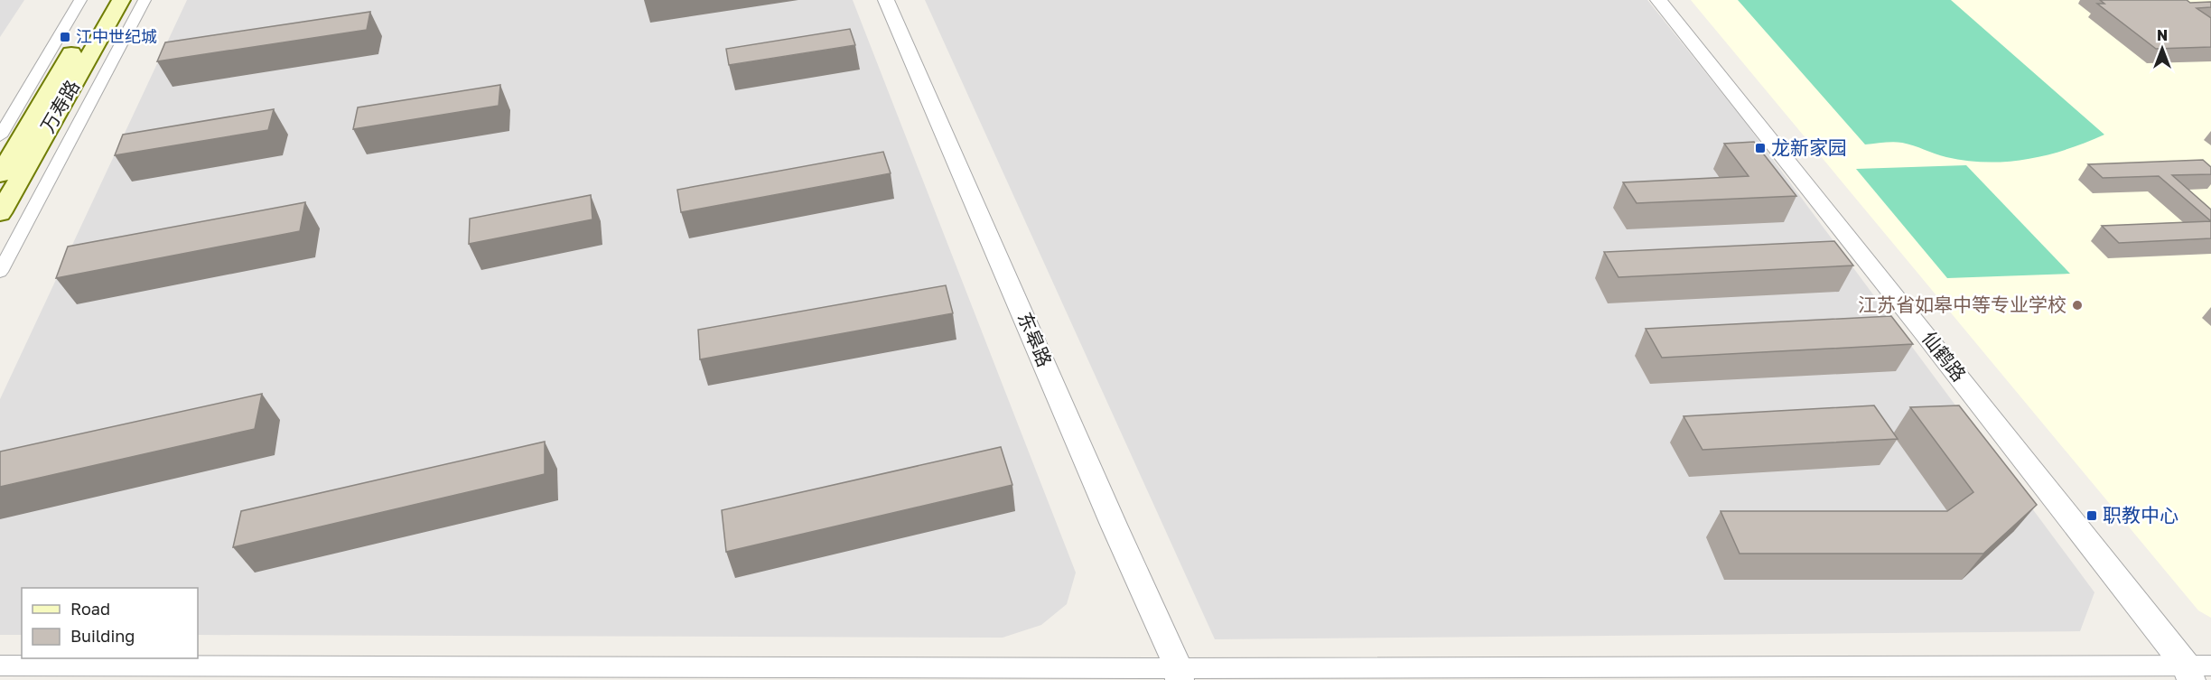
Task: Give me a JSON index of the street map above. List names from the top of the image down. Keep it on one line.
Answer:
{"streets":{"main road":["万寿路"],"street":["东皋路","仙鹤路"]},"places":{"transit":["江中世纪城","龙新家园","职教中心"],"other":["江苏省如皋中等专业学校"]},"legend":["Road","Building"],"north":"top"}
